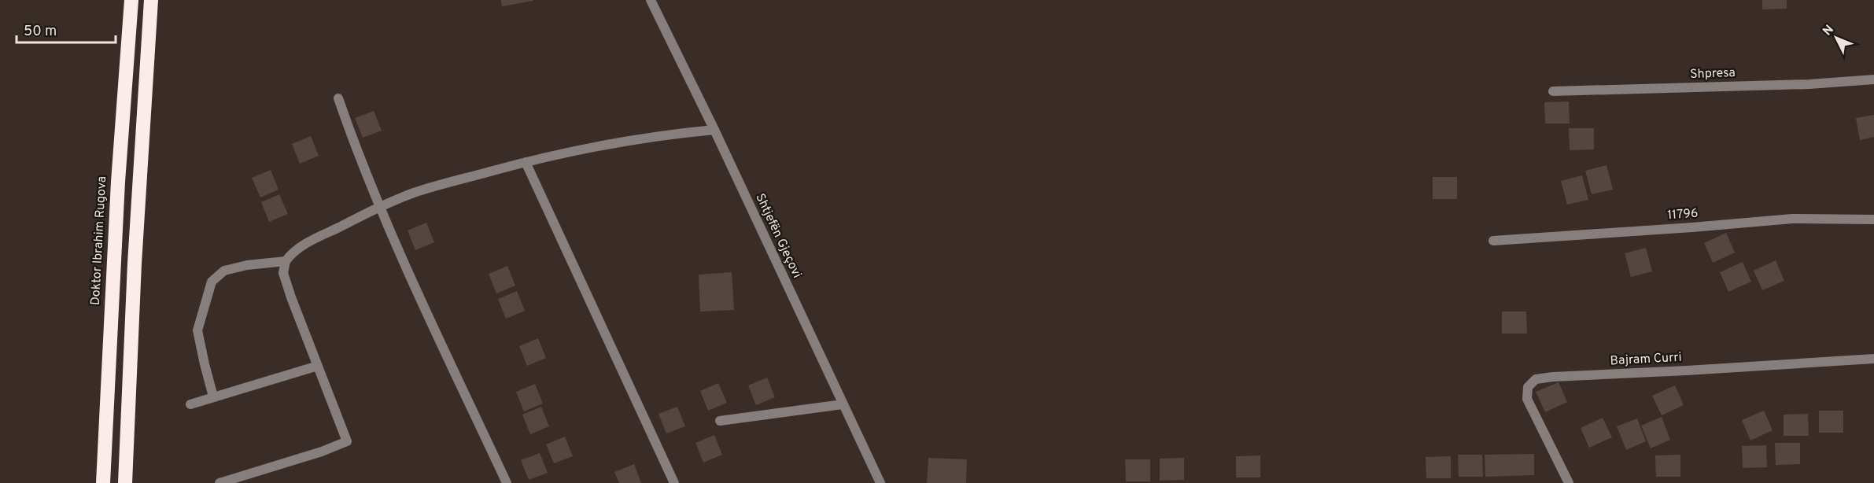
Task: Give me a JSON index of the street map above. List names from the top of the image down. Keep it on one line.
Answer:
{"streets":{"highway":["Doktor Ibrahim Rugova"],"street":["Shpresa","11796","Shtjefën Gjeçovi","Bajram Curri"]},"scale_bar":"50 m","north":"top left"}
